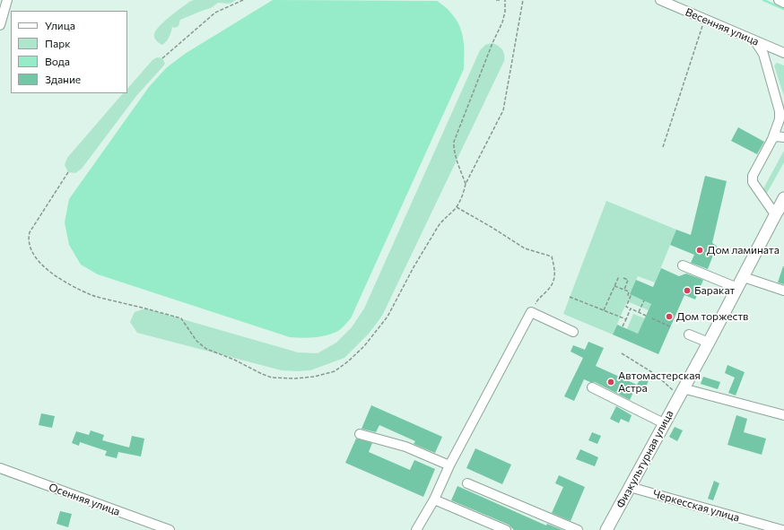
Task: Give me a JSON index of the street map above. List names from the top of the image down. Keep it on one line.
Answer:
{"streets":{"main road":["Физкультурная улица"],"street":["Весенняя улица","Осенняя улица","Черкесская улица"]},"crossings":[["Физкультурная улица","Черкесская улица"]],"places":["Дом ламината","Баракат","Дом торжеств","Автомастерская Астра"],"legend":["Улица","Парк","Вода","Здание"]}
